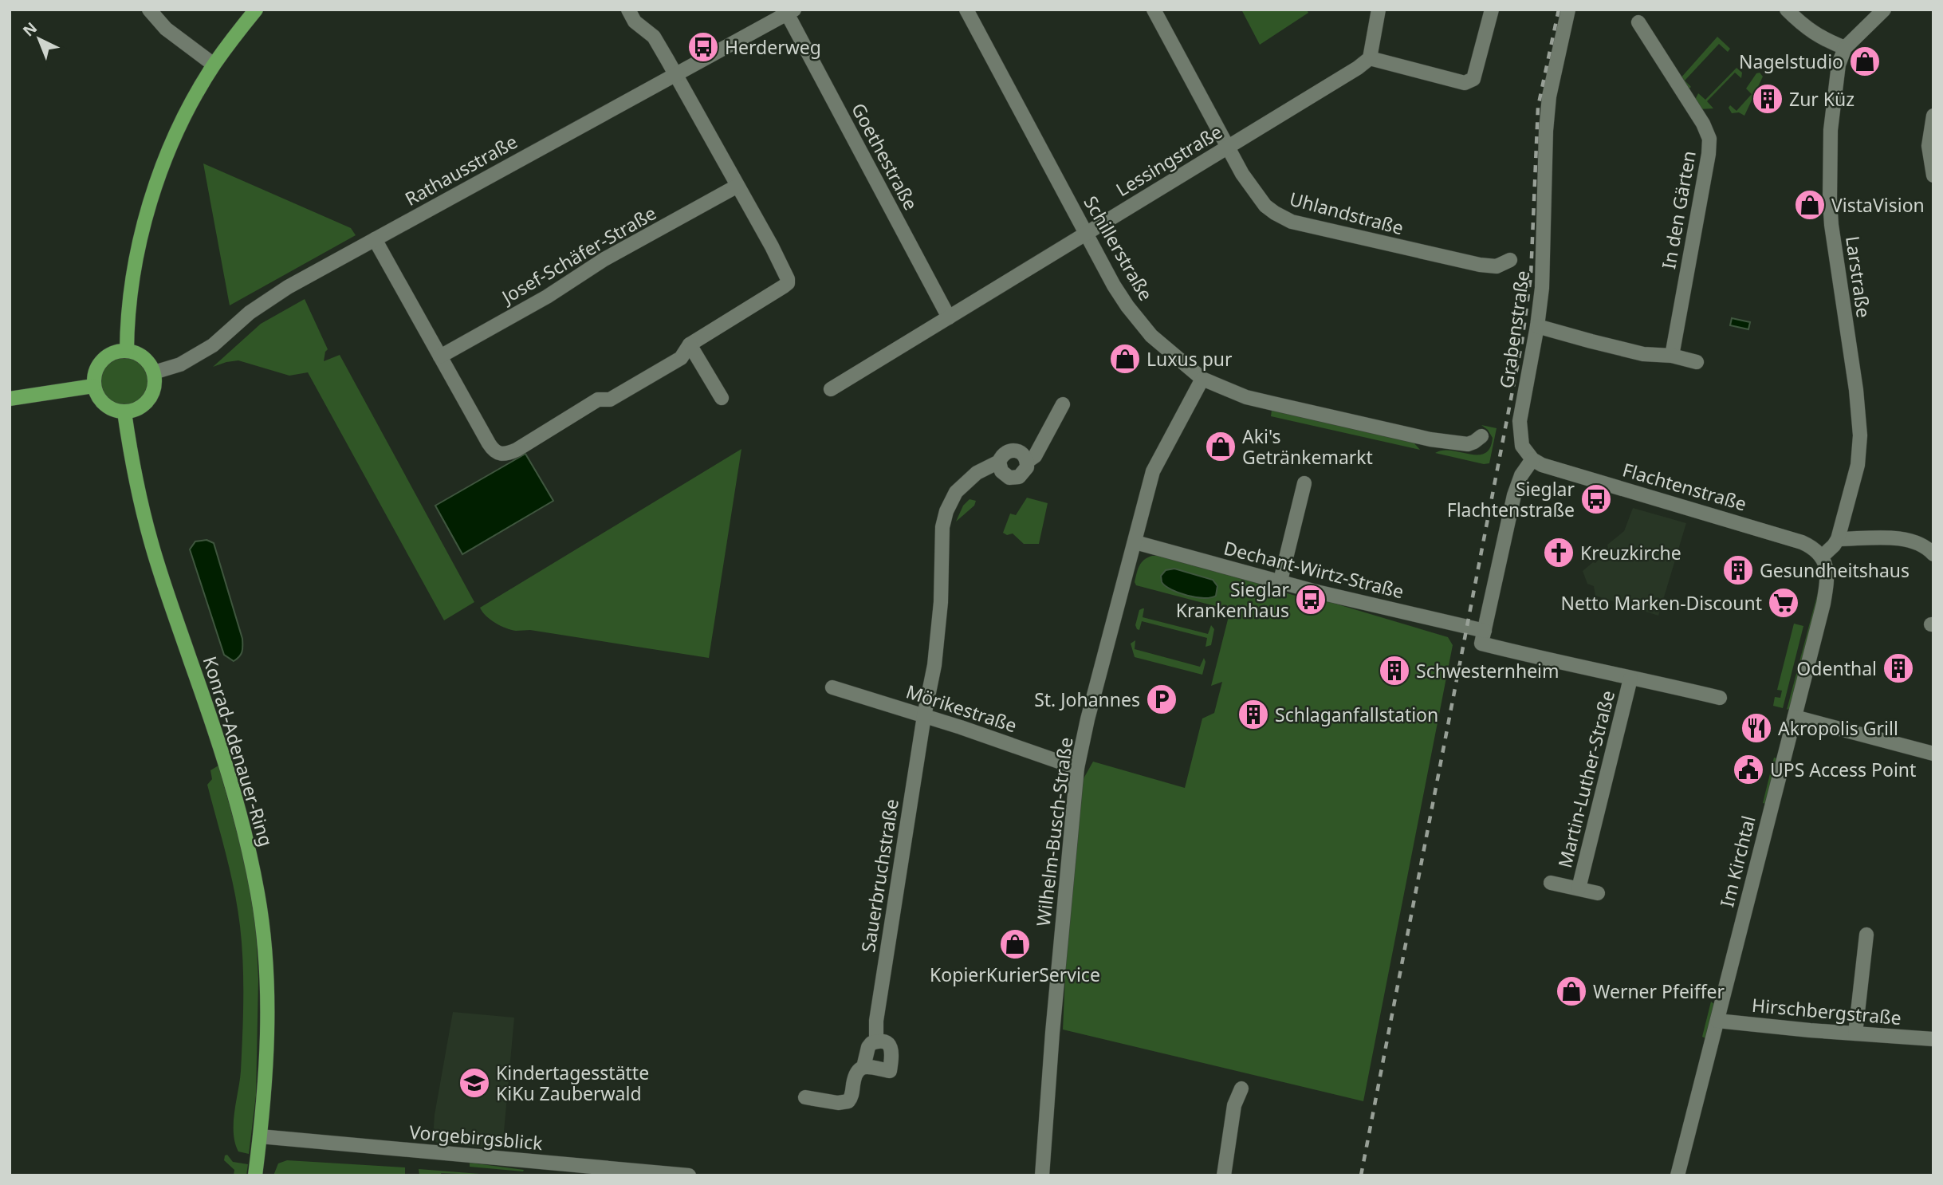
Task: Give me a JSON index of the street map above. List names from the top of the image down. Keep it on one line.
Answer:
{"streets":{"main road":["Konrad-Adenauer-Ring"],"street":["Goethestraße","Lessingstraße","Rathausstraße","In den Gärten","Uhlandstraße","Schillerstraße","Josef-Schäfer-Straße","Larstraße","Grabenstraße","Flachtenstraße","Dechant-Wirtz-Straße","Mörikestraße","Martin-Luther-Straße","Wilhelm-Busch-Straße","Im Kirchtal","Sauerbruchstraße","Hirschbergstraße","Vorgebirgsblick"]},"crossings":[["Goethestraße","Lessingstraße"],["Goethestraße","Rathausstraße"],["Lessingstraße","Uhlandstraße"],["Lessingstraße","Schillerstraße"],["Rathausstraße","Konrad-Adenauer-Ring"],["Schillerstraße","Wilhelm-Busch-Straße"],["Larstraße","Flachtenstraße"],["Larstraße","Im Kirchtal"],["Grabenstraße","Flachtenstraße"],["Flachtenstraße","Im Kirchtal"],["Dechant-Wirtz-Straße","Martin-Luther-Straße"],["Dechant-Wirtz-Straße","Wilhelm-Busch-Straße"],["Mörikestraße","Wilhelm-Busch-Straße"],["Mörikestraße","Sauerbruchstraße"],["Konrad-Adenauer-Ring","Vorgebirgsblick"],["Im Kirchtal","Hirschbergstraße"]],"places":{"bus stop":["Herderweg","Sieglar Flachtenstraße","Sieglar Krankenhaus"],"shop":["Nagelstudio","VistaVision","Luxus pur","Aki's Getränkemarkt","KopierKurierService","Werner Pfeiffer"],"building":["Zur Küz","Gesundheitshaus","Odenthal","Schwesternheim","Schlaganfallstation"],"church":["Kreuzkirche"],"supermarket":["Netto Marken-Discount"],"parking":["St. Johannes"],"restaurant":["Akropolis Grill"],"public building":["UPS Access Point"],"school or university":["Kindertagesstätte KiKu Zauberwald"]},"north":"top left"}
